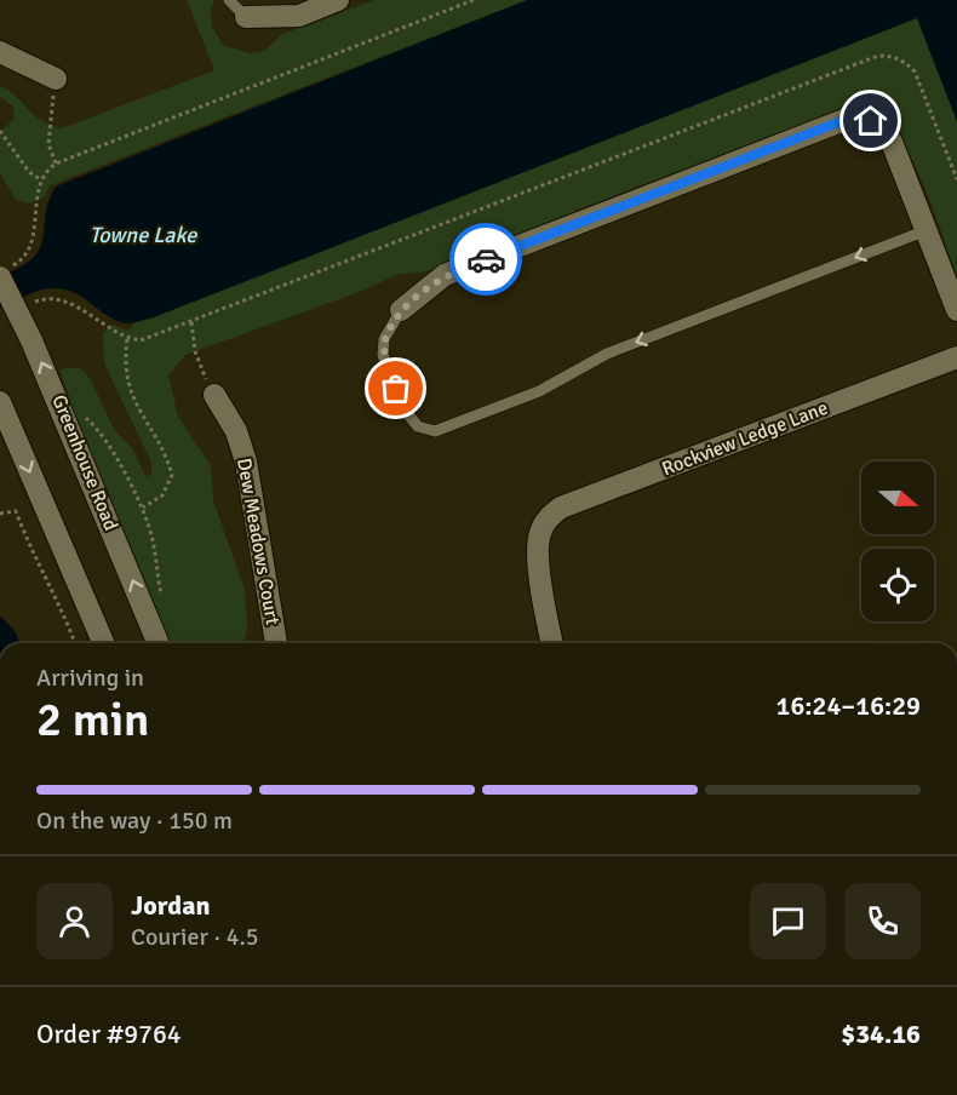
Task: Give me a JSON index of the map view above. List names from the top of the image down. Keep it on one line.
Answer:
{"streets":{"street":["Rockview Ledge Lane","Greenhouse Road","Dew Meadows Court"]},"water":["Towne Lake"],"north":"right","page":{"heading":["2 min","Arriving in","16:24–16:29"],"panel":["Jordan","Courier · 4.5","Order #9764","$34.16"],"bar":"On the way · 150 m"}}
